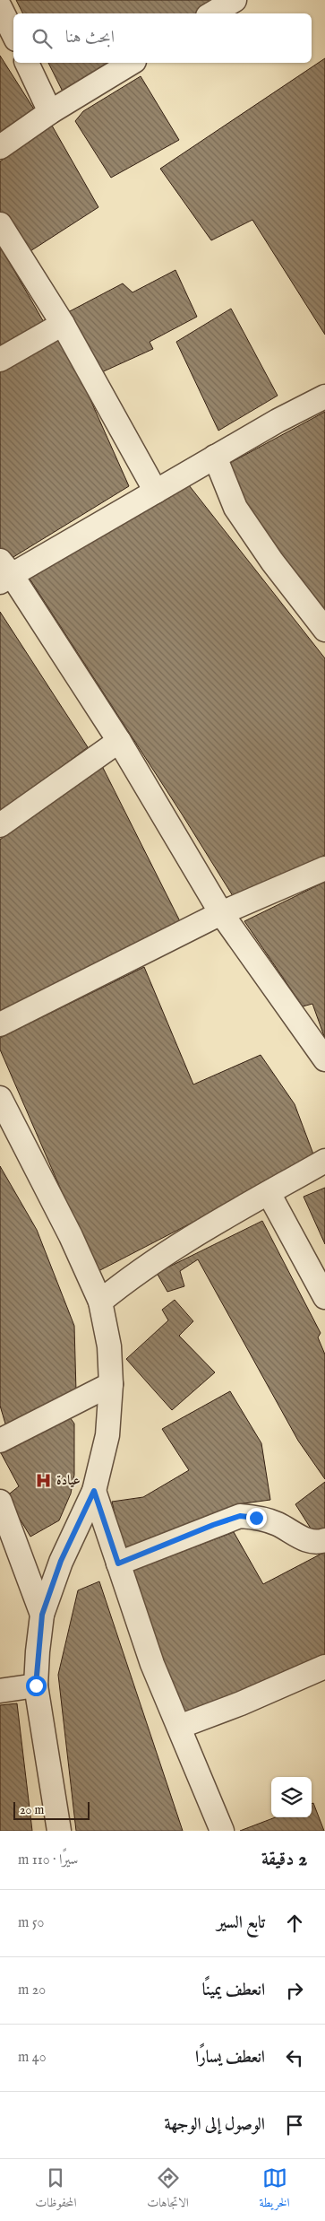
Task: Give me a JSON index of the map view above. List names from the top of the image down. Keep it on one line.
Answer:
{"places":{"hospital":["عيادة"]},"scale_bar":"20 m","page":{"search":"ابحث هنا","scale":"20 m","heading":["2 دقيقة","سيرًا · 110 m"],"list":[["تابع السير","50 m"],["انعطف يمينًا","20 m"],["انعطف يسارًا","40 m"],"الوصول إلى الوجهة"],"nav":["الخريطة","الاتجاهات","المحفوظات"]}}
